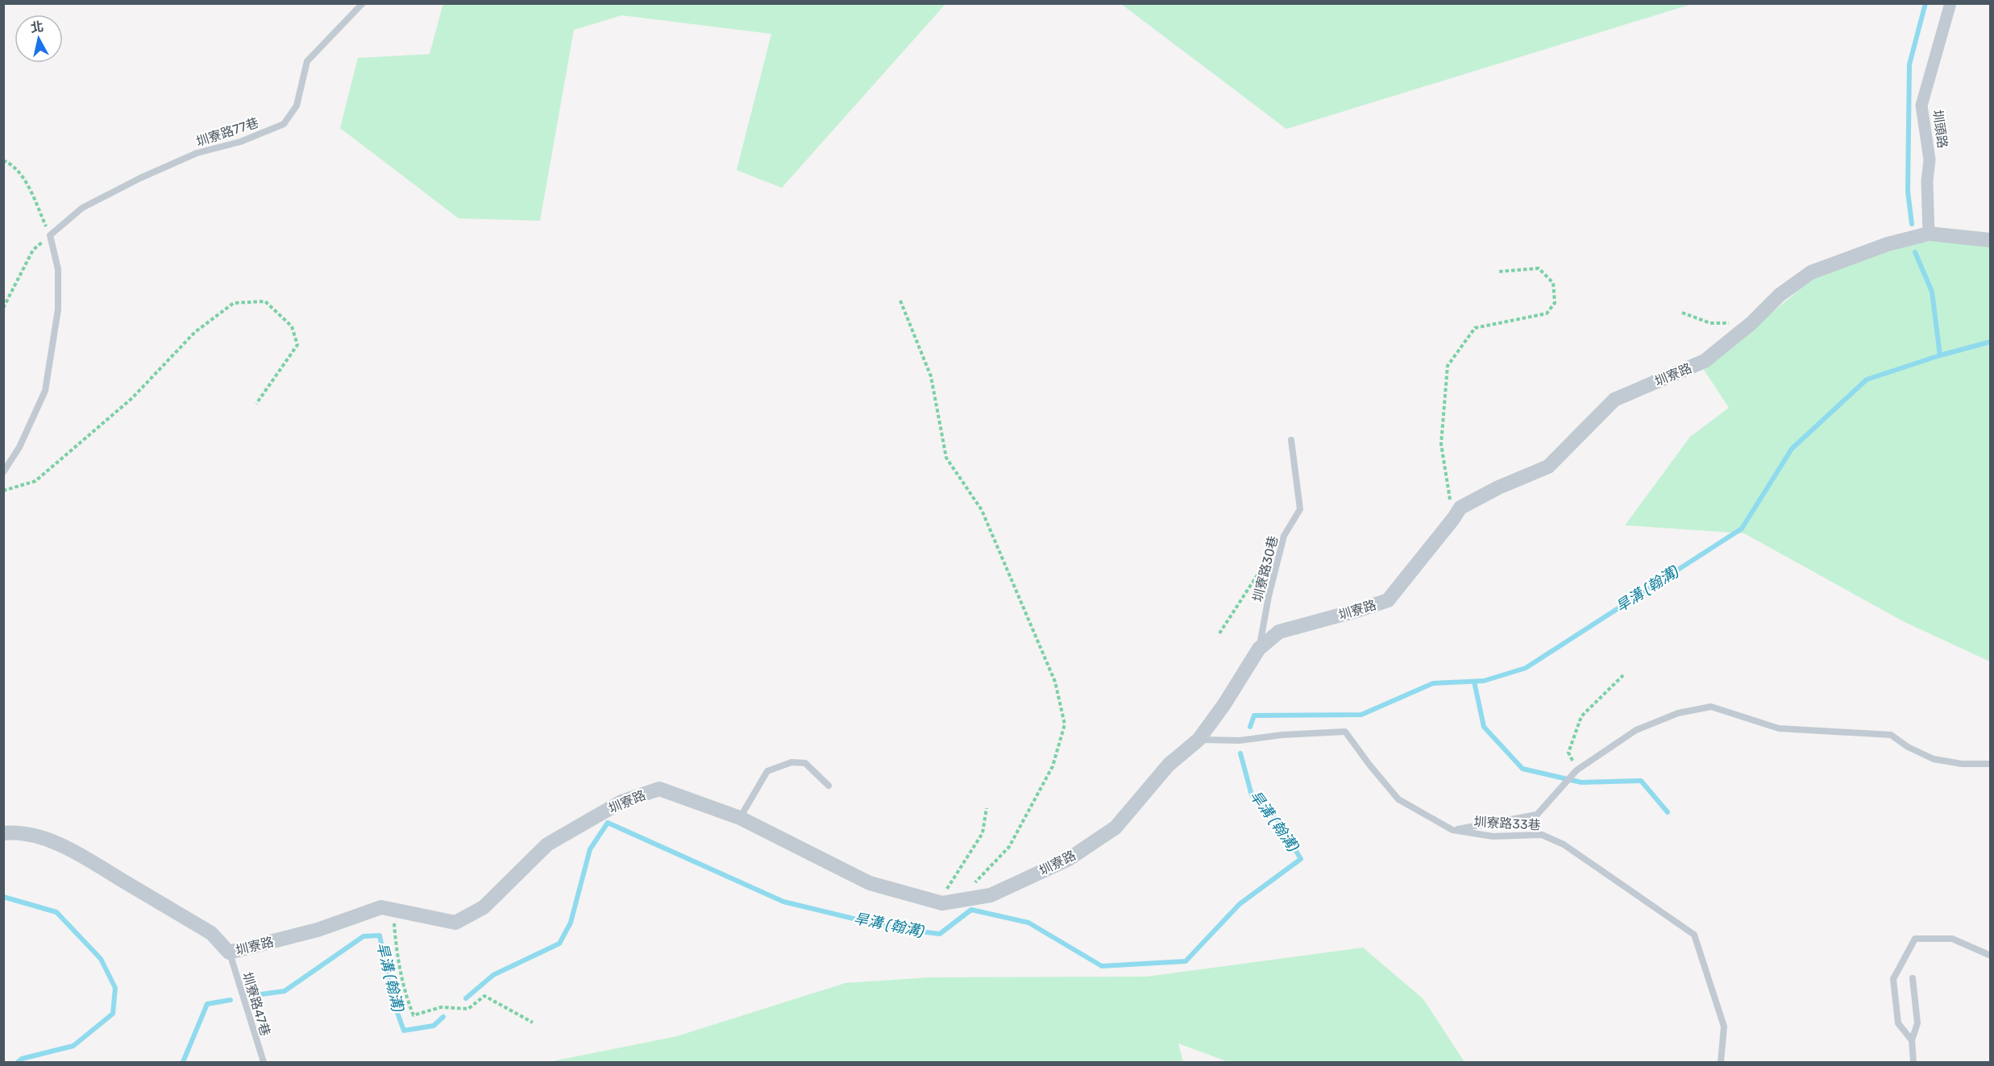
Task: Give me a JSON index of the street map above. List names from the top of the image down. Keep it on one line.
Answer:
{"streets":{"street":["圳頭路","圳寮路"],"lane":["圳寮路77巷","圳寮路30巷","圳寮路33巷","圳寮路47巷"]},"crossings":[["圳頭路","圳寮路"],["圳寮路","圳寮路30巷"],["圳寮路","圳寮路33巷"],["圳寮路","圳寮路47巷"]],"water":["旱溝 (翰溝)"],"north":"top"}
